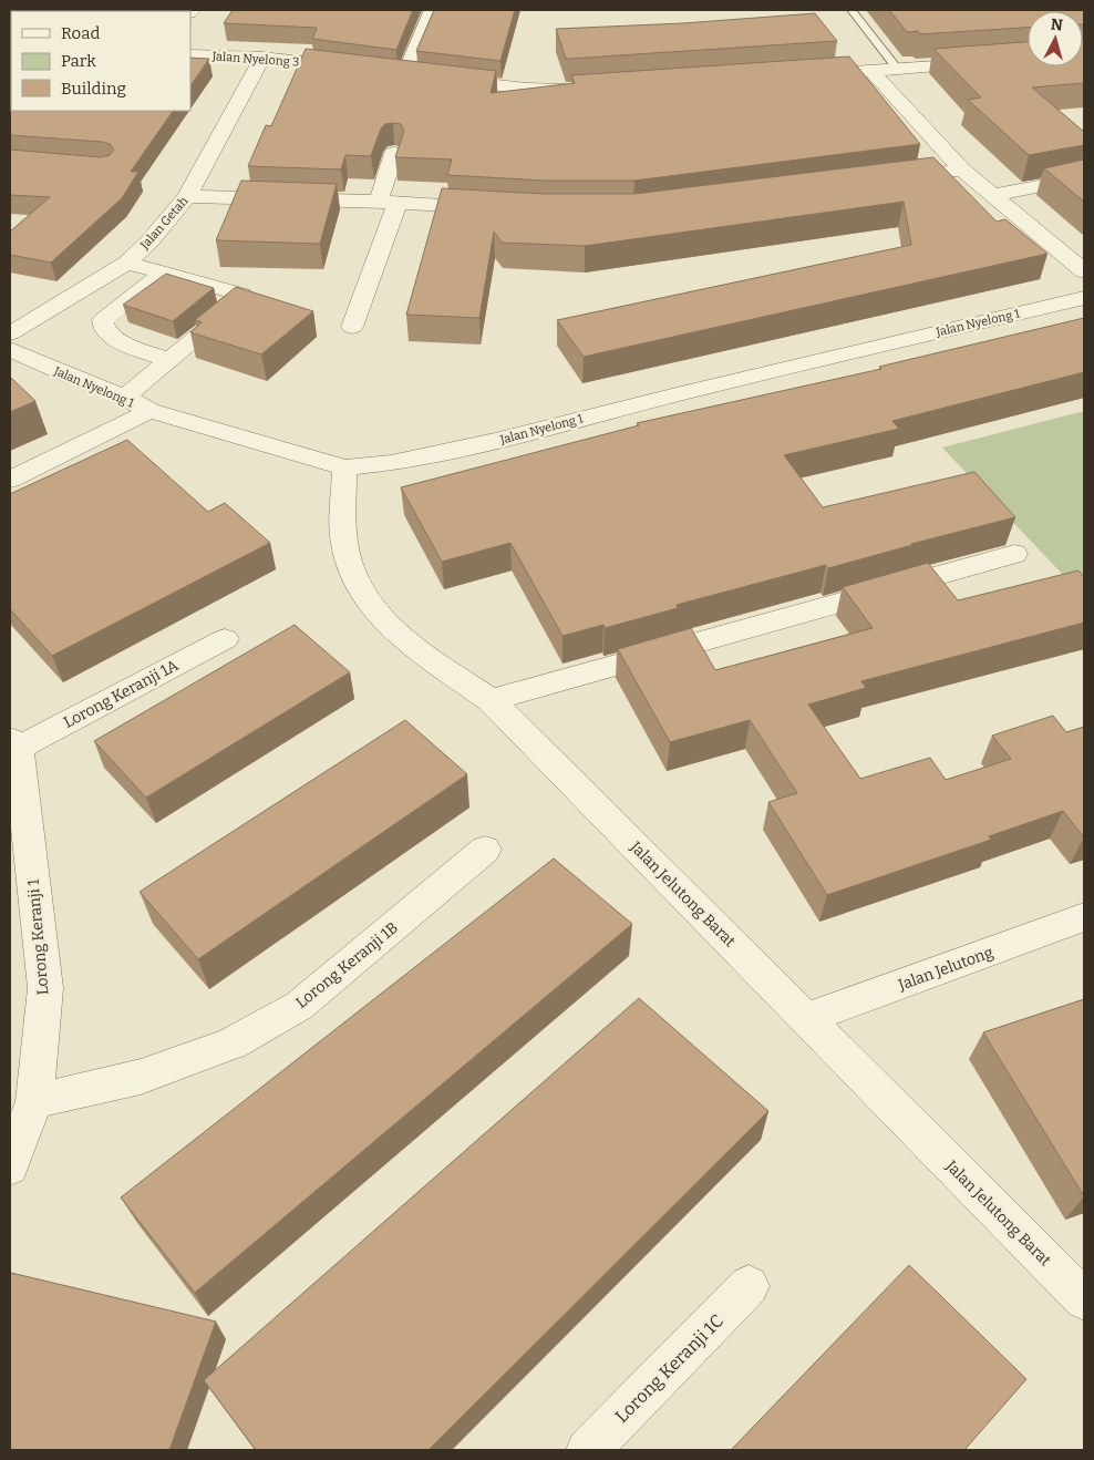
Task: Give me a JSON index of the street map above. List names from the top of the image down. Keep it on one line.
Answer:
{"streets":{"street":["Jalan Nyelong 3","Jalan Getah","Jalan Nyelong 1","Lorong Keranji 1A","Jalan Jelutong Barat","Lorong Keranji 1","Lorong Keranji 1B","Jalan Jelutong","Lorong Keranji 1C"]},"crossings":[["Jalan Nyelong 3","Jalan Getah"],["Jalan Nyelong 1","Jalan Jelutong Barat"],["Lorong Keranji 1A","Lorong Keranji 1"],["Jalan Jelutong Barat","Jalan Jelutong"],["Lorong Keranji 1","Lorong Keranji 1B"]],"legend":["Road","Park","Building"],"north":"top"}
